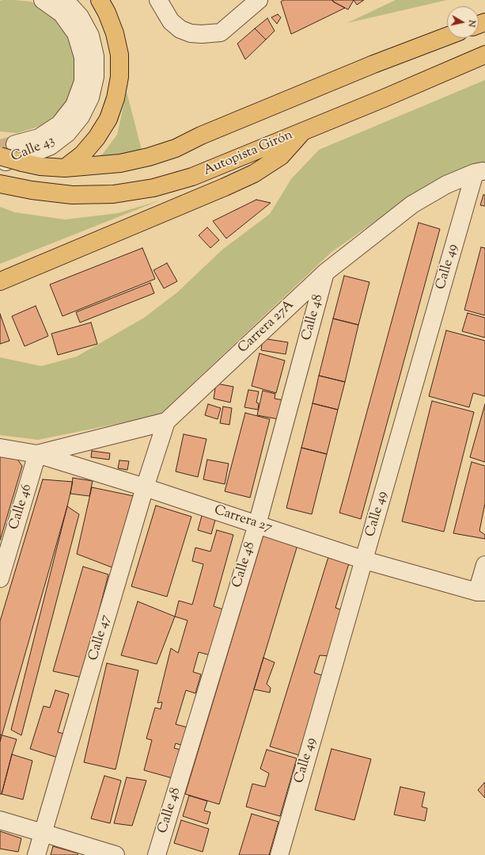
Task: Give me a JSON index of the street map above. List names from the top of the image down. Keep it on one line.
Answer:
{"streets":{"highway":["Autopista Girón"],"street":["Calle 43","Calle 49","Calle 48","Carrera 27A","Calle 46","Carrera 27","Calle 47"]},"crossings":[["Calle 49","Carrera 27A"],["Calle 49","Carrera 27"],["Calle 48","Carrera 27A"],["Calle 48","Carrera 27"],["Carrera 27A","Calle 46"],["Carrera 27A","Carrera 27"],["Carrera 27A","Calle 47"],["Calle 46","Carrera 27"],["Carrera 27","Calle 47"]],"north":"right"}
